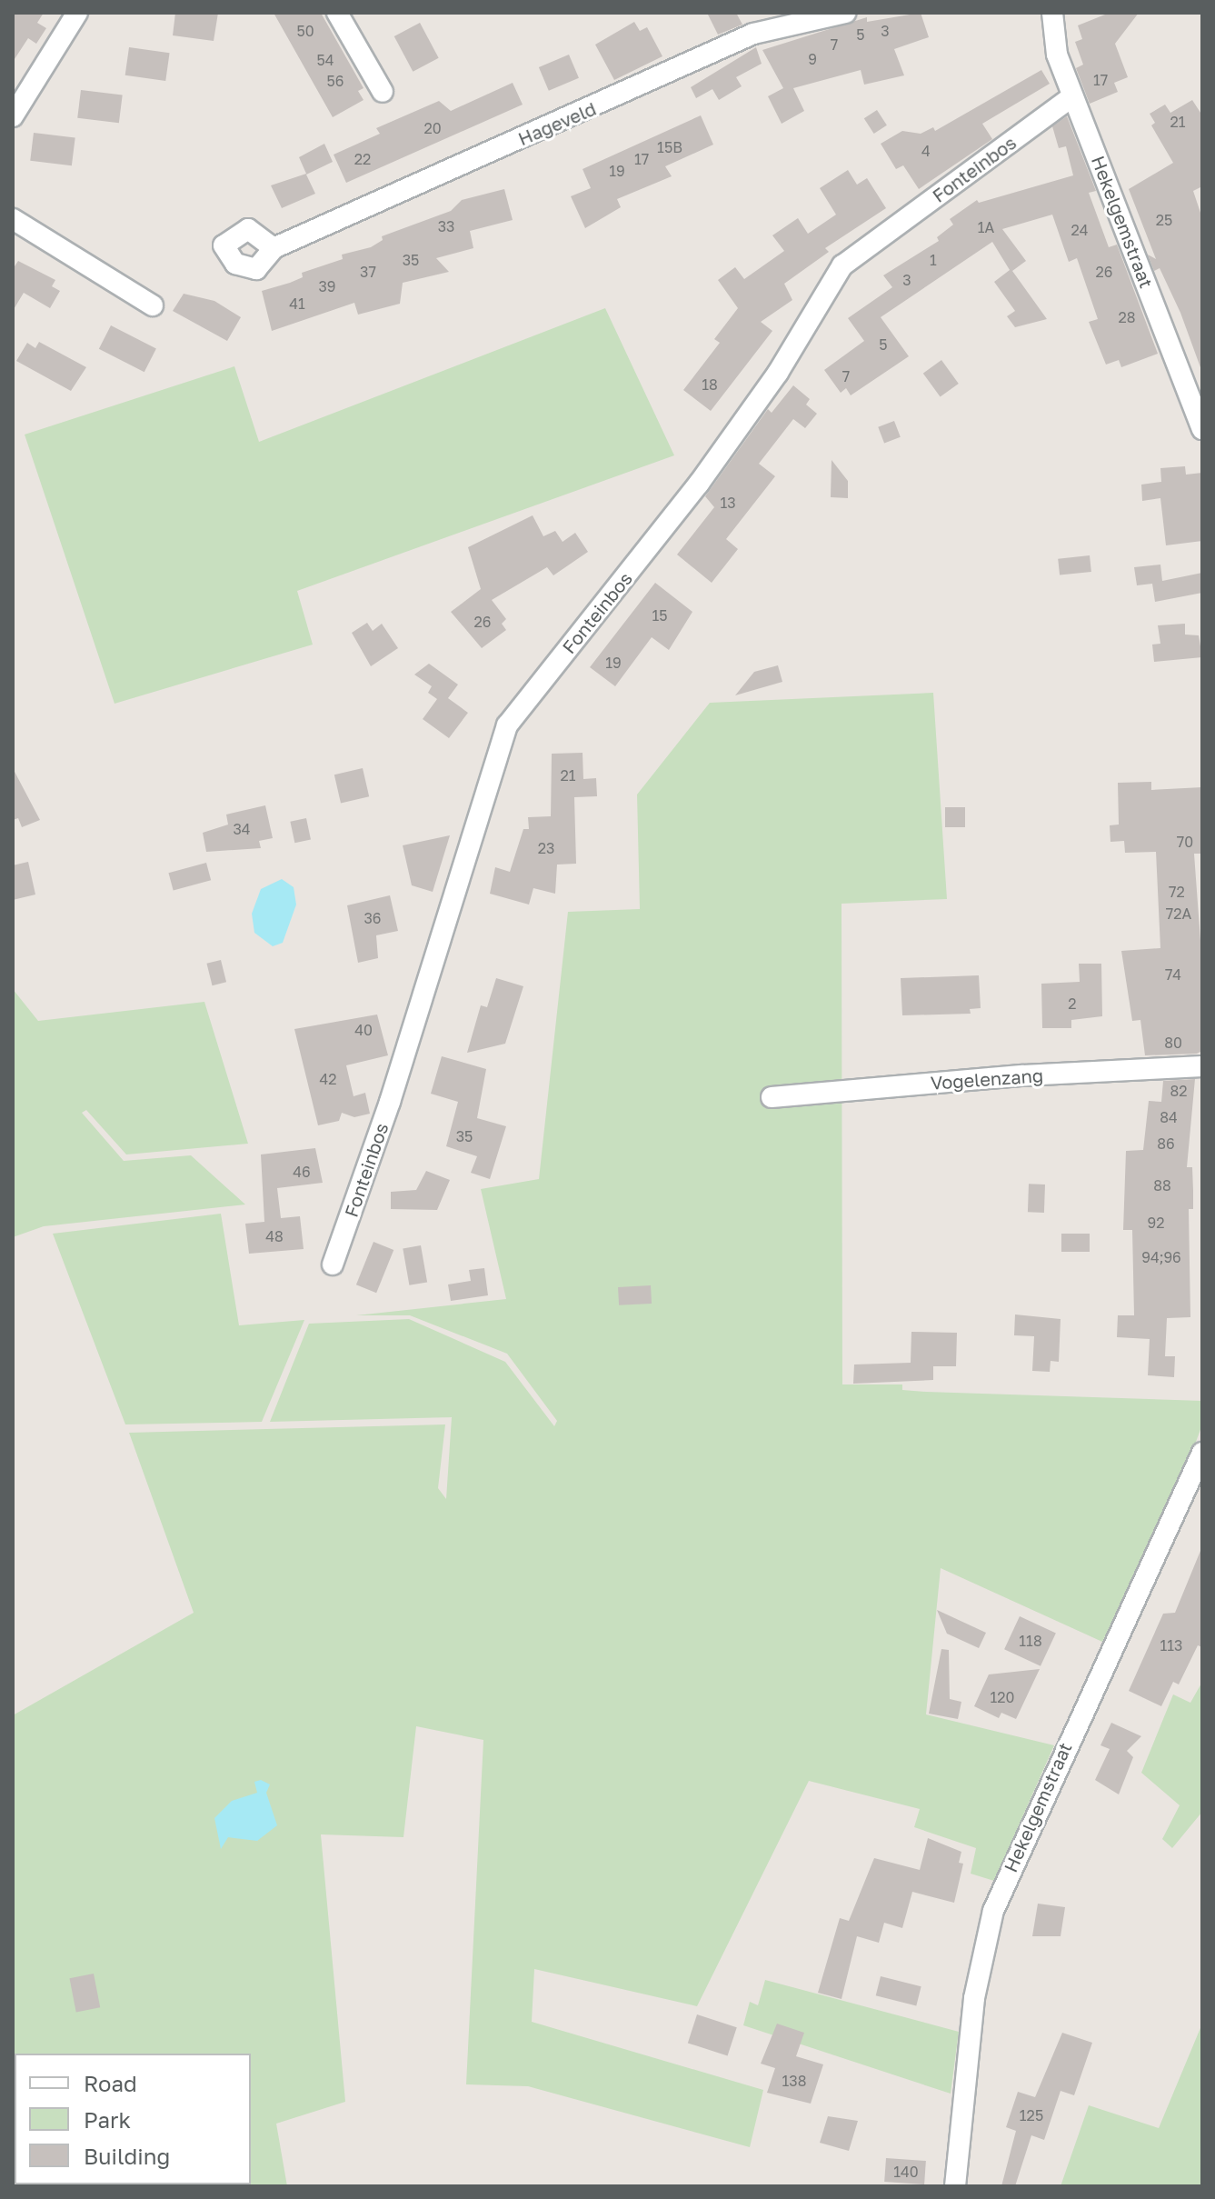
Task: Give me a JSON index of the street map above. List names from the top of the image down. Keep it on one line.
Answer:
{"streets":{"street":["Hageveld","Fonteinbos","Hekelgemstraat","Vogelenzang"]},"crossings":[["Fonteinbos","Hekelgemstraat"]],"house_numbers":["50","3","5","7","9","54","17","56","21","20","15B","4","22","17","19","25","33","1A","24","35","1","37","26","3","39","41","28","5","7","18","13","15","26","19","21","34","70","23","72","72A","36","74","2","40","80","42","82","84","35","86","46","88","92","48","94;96","118","113","120","138","125","140"],"legend":["Road","Park","Building"]}
